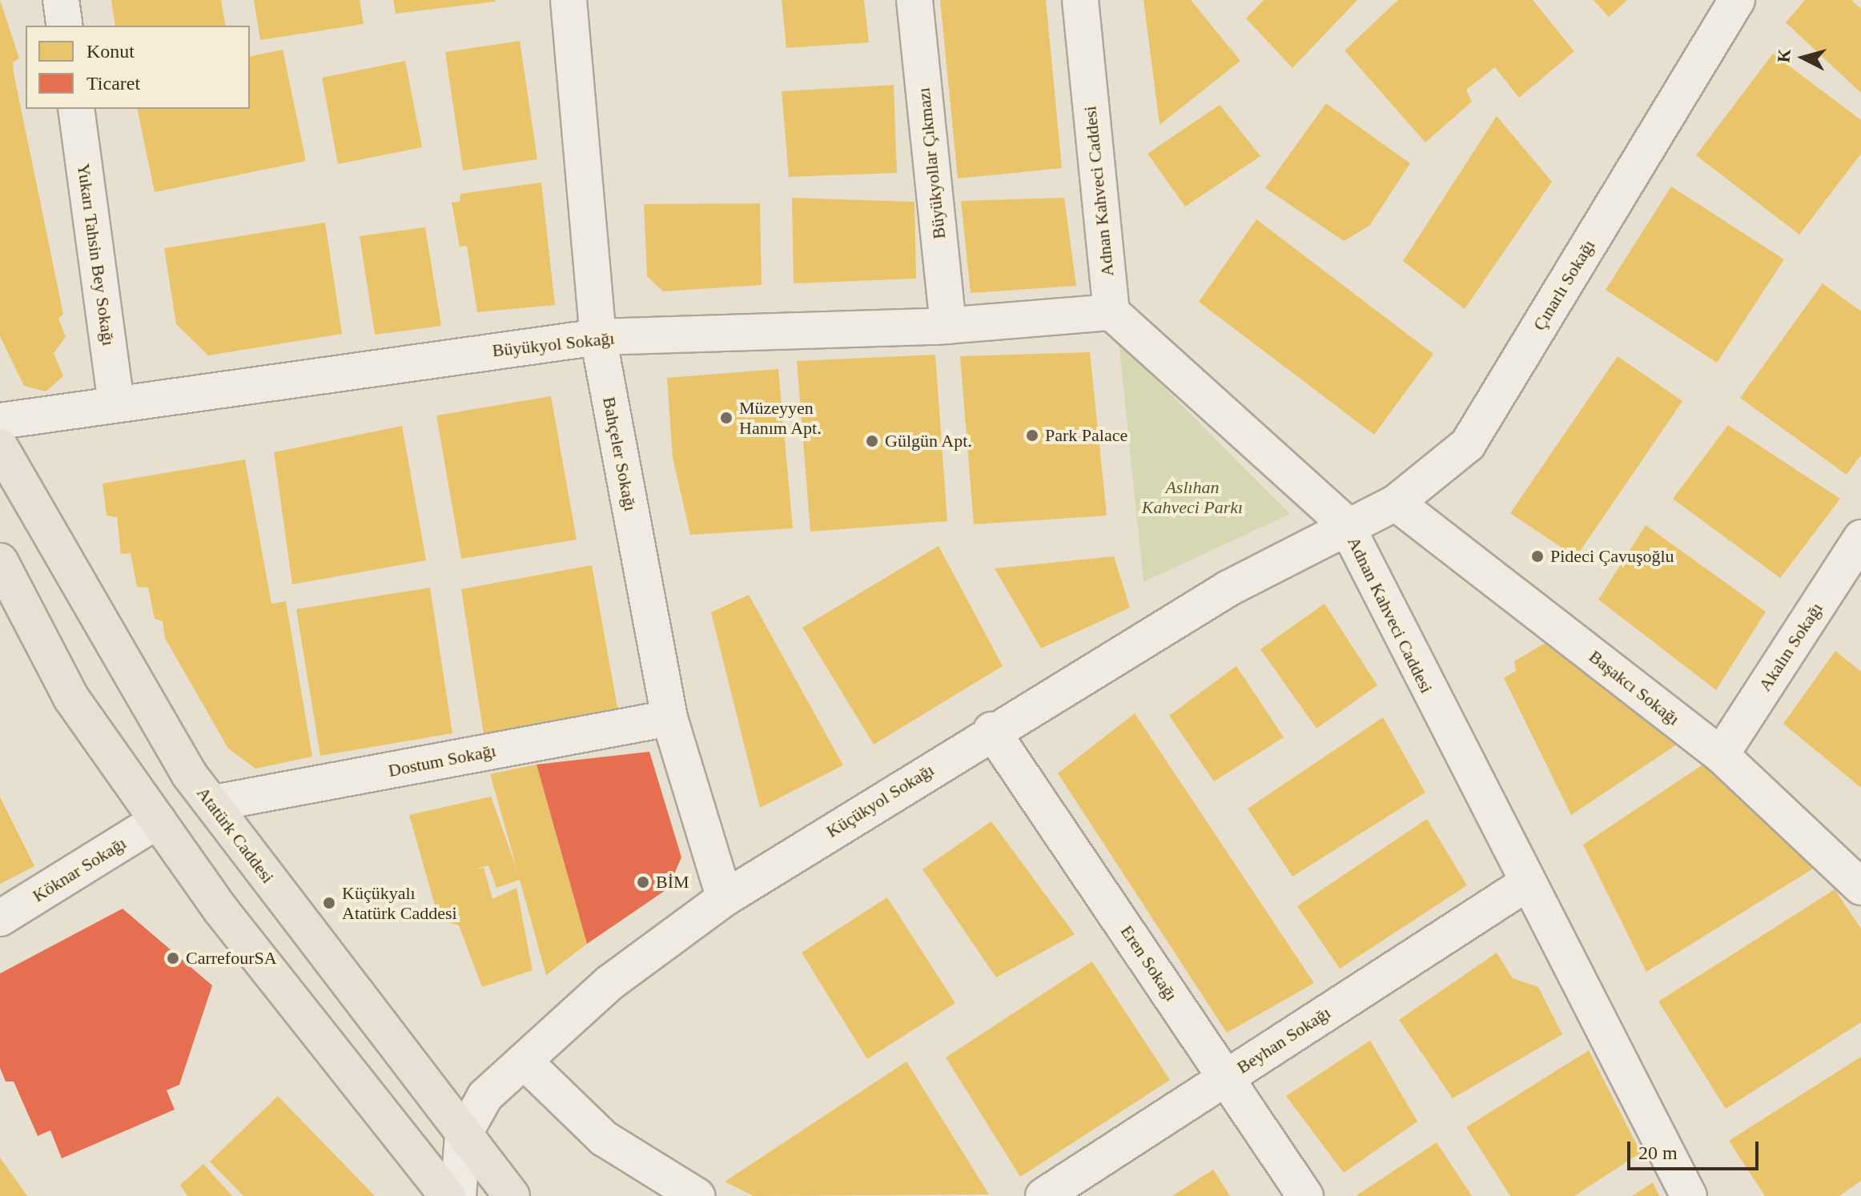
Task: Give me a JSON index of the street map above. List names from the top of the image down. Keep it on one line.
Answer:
{"streets":{"main road":["Atatürk Caddesi"],"street":["Büyükyollar Çıkmazı","Adnan Kahveci Caddesi","Yukarı Tahsin Bey Sokağı","Çınarlı Sokağı","Büyükyol Sokağı","Bahçeler Sokağı","Akalın Sokağı","Başakcı Sokağı","Dostum Sokağı","Küçükyol Sokağı","Köknar Sokağı","Eren Sokağı","Beyhan Sokağı"]},"crossings":[["Büyükyollar Çıkmazı","Büyükyol Sokağı"],["Adnan Kahveci Caddesi","Çınarlı Sokağı"],["Adnan Kahveci Caddesi","Büyükyol Sokağı"],["Adnan Kahveci Caddesi","Küçükyol Sokağı"],["Adnan Kahveci Caddesi","Beyhan Sokağı"],["Yukarı Tahsin Bey Sokağı","Büyükyol Sokağı"],["Çınarlı Sokağı","Başakcı Sokağı"],["Çınarlı Sokağı","Küçükyol Sokağı"],["Büyükyol Sokağı","Bahçeler Sokağı"],["Bahçeler Sokağı","Dostum Sokağı"],["Bahçeler Sokağı","Küçükyol Sokağı"],["Akalın Sokağı","Başakcı Sokağı"],["Dostum Sokağı","Atatürk Caddesi"],["Küçükyol Sokağı","Atatürk Caddesi"],["Küçükyol Sokağı","Eren Sokağı"],["Eren Sokağı","Beyhan Sokağı"]],"parks":["Aslıhan Kahveci Parkı"],"places":["Müzeyyen Hanım Apt.","Park Palace","Gülgün Apt.","Pideci Çavuşoğlu","BİM","Küçükyalı Atatürk Caddesi","CarrefourSA"],"legend":["Konut","Ticaret"],"scale_bar":"20 m","north":"left"}
